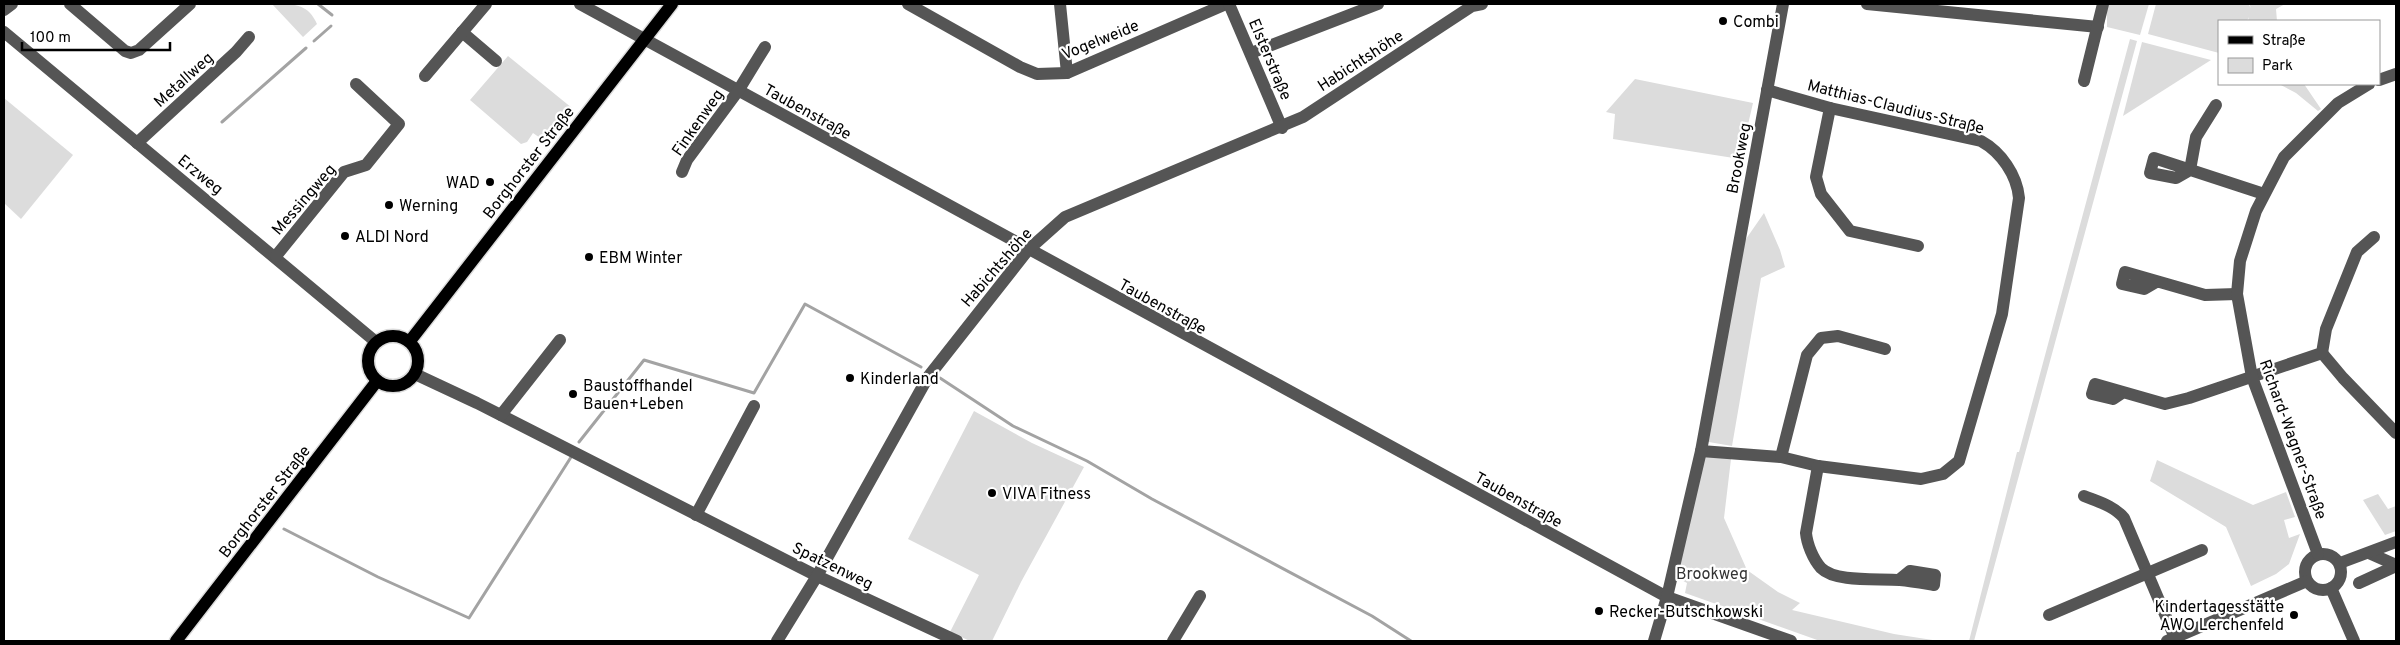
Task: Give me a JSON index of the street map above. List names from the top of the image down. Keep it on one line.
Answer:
{"streets":{"main road":["Borghorster Straße"],"street":["Vogelweide","Elsterstraße","Habichtshöhe","Metallweg","Matthias-Claudius-Straße","Taubenstraße","Finkenweg","Brookweg","Erzweg","Messingweg","Richard-Wagner-Straße","Spatzenweg"]},"crossings":[["Vogelweide","Elsterstraße"],["Elsterstraße","Habichtshöhe"],["Habichtshöhe","Taubenstraße"],["Habichtshöhe","Spatzenweg"],["Metallweg","Erzweg"],["Matthias-Claudius-Straße","Brookweg"],["Taubenstraße","Finkenweg"],["Taubenstraße","Brookweg"],["Taubenstraße","Borghorster Straße"],["Borghorster Straße","Erzweg"],["Borghorster Straße","Spatzenweg"],["Erzweg","Messingweg"],["Erzweg","Spatzenweg"]],"parks":["Brookweg"],"places":["Combi","WAD","Werning","ALDI Nord","EBM Winter","Kinderland","Baustoffhandel Bauen+Leben","VIVA Fitness","Recker-Butschkowski","Kindertagesstätte AWO Lerchenfeld"],"legend":["Straße","Park"],"scale_bar":"100 m"}
